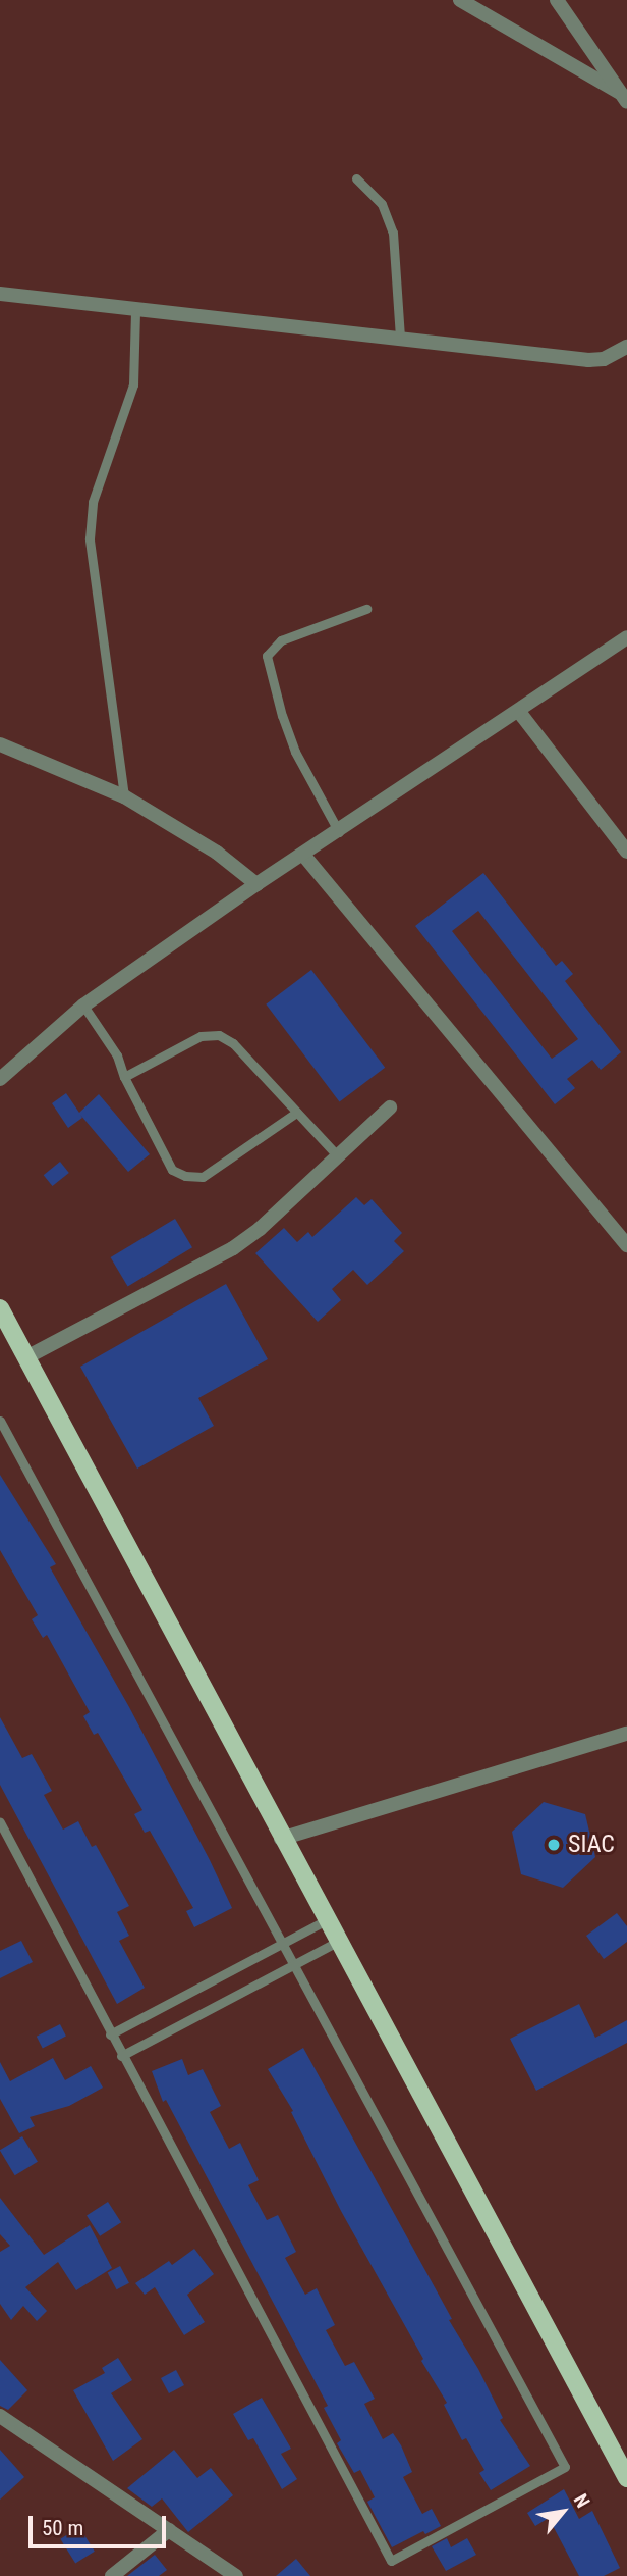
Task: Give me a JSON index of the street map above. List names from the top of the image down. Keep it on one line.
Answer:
{"places":["SIAC"],"scale_bar":"50 m","north":"top right"}
